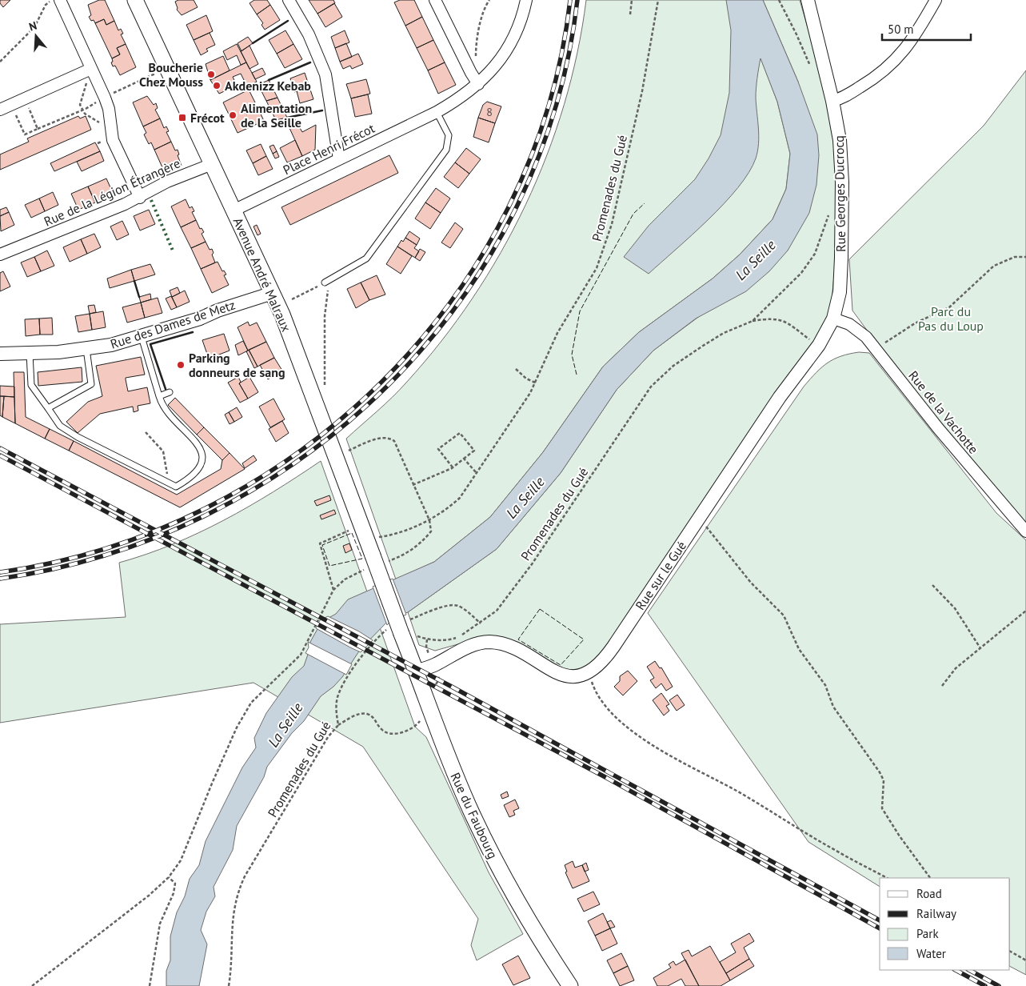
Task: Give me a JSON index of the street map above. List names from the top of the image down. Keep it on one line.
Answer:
{"streets":{"main road":["Avenue André Malraux","Rue du Faubourg"],"street":["Place Henri Frécot","Rue de la Légion Étrangère","Rue Georges Ducrocq","Rue des Dames de Metz","Rue de la Vachotte","Rue sur le Gué"],"path":["Promenades du Gué"]},"crossings":[["Place Henri Frécot","Avenue André Malraux"],["Promenades du Gué","Avenue André Malraux"],["Promenades du Gué","Rue du Faubourg"],["Rue de la Légion Étrangère","Avenue André Malraux"],["Rue Georges Ducrocq","Rue de la Vachotte"],["Rue Georges Ducrocq","Rue sur le Gué"],["Avenue André Malraux","Rue des Dames de Metz"],["Avenue André Malraux","Rue du Faubourg"],["Rue de la Vachotte","Rue sur le Gué"]],"water":["La Seille"],"parks":["Parc du Pas du Loup"],"places":{"other":["Boucherie Chez Mouss","Akdenizz Kebab","Alimentation de la Seille","Parking donneurs de sang"],"transit":["Frécot"]},"house_numbers":["8"],"legend":["Road","Railway","Park","Water"],"scale_bar":"50 m","north":"top"}
